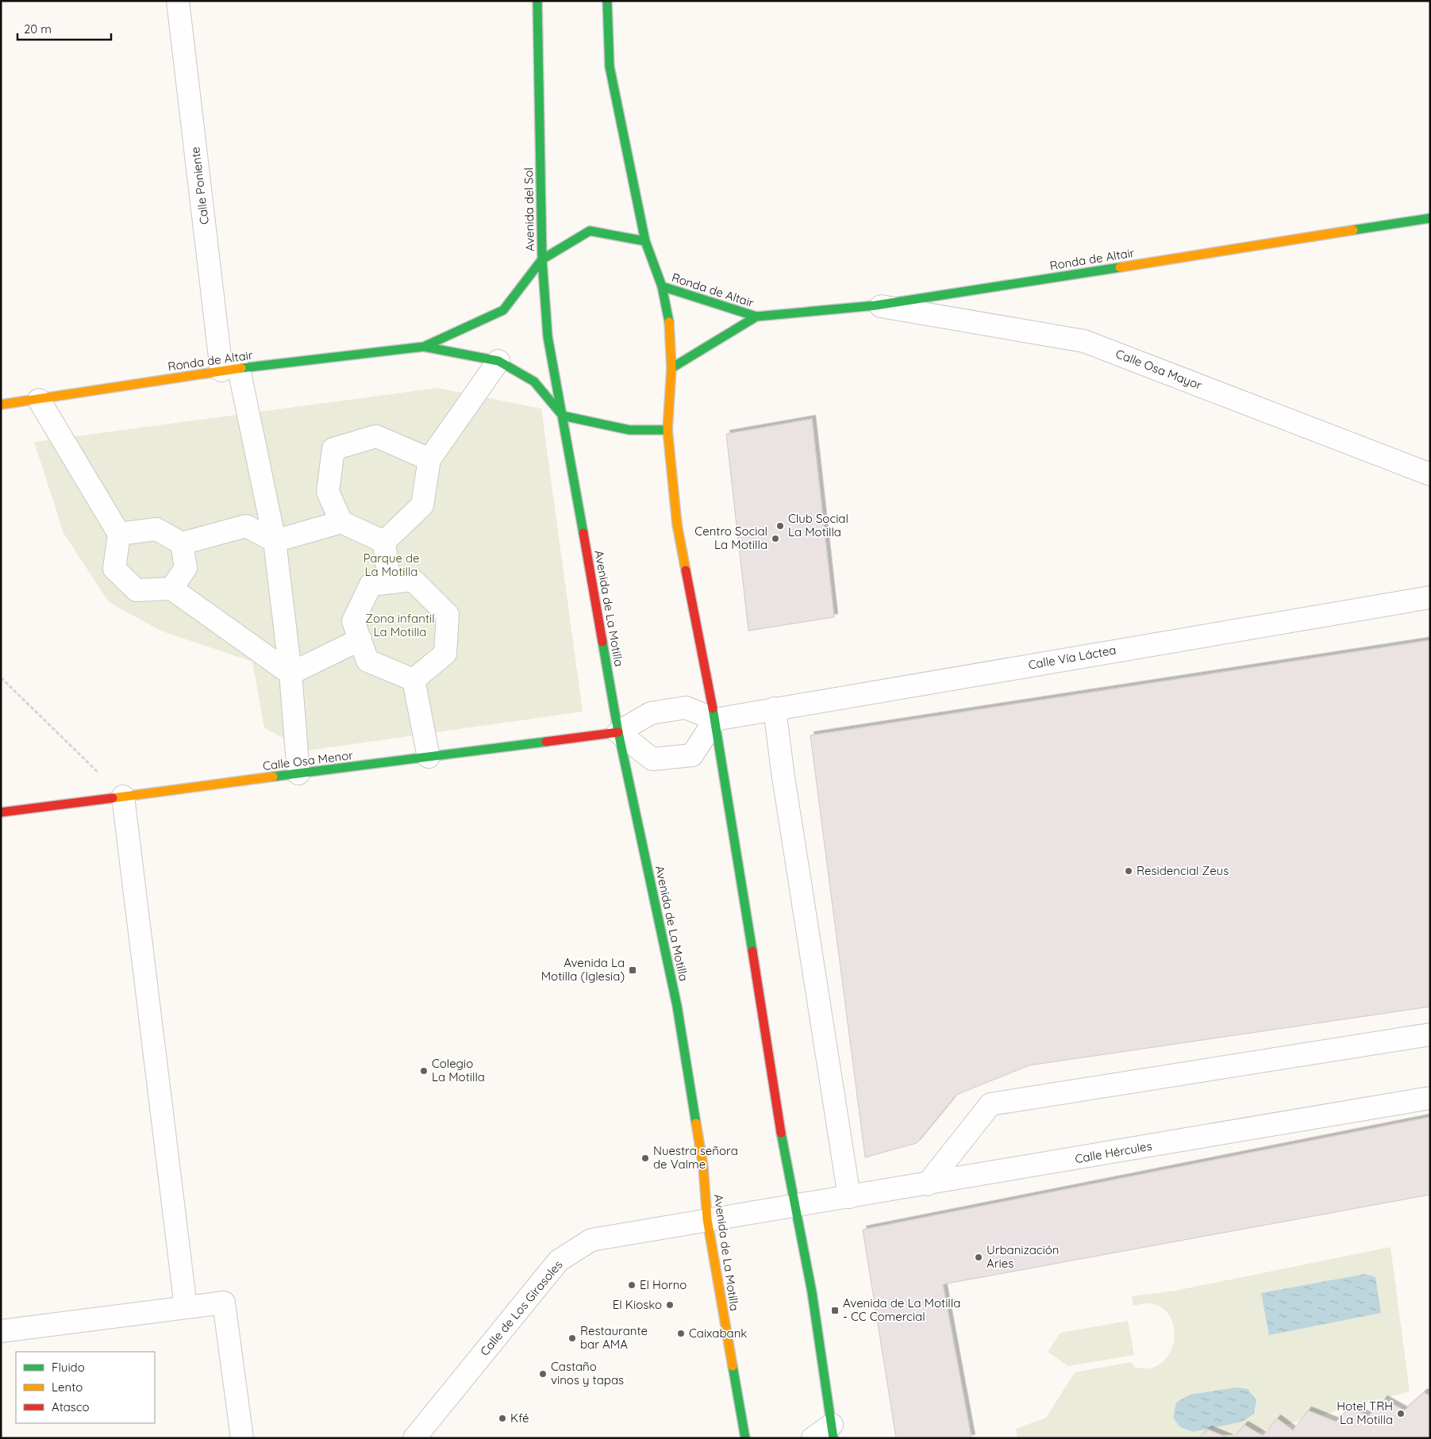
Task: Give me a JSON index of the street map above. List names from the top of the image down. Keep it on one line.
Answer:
{"streets":{"street":["Calle Poniente","Avenida del Sol","Ronda de Altair","Calle Osa Mayor","Avenida de La Motilla","Calle Vía Láctea","Calle Osa Menor","Calle Hércules","Calle de Los Girasoles"]},"crossings":[["Calle Poniente","Ronda de Altair"],["Calle Poniente","Calle Osa Menor"],["Avenida del Sol","Ronda de Altair"],["Avenida del Sol","Avenida de La Motilla"],["Ronda de Altair","Calle Osa Mayor"],["Ronda de Altair","Avenida de La Motilla"],["Avenida de La Motilla","Calle Osa Menor"],["Avenida de La Motilla","Calle de Los Girasoles"],["Calle Hércules","Calle de Los Girasoles"]],"parks":["Parque de La Motilla","Zona infantil La Motilla"],"places":{"other":["Club Social La Motilla","Centro Social La Motilla","Residencial Zeus","Colegio La Motilla","Nuestra señora de Valme","Urbanización Aries","El Horno","El Kiosko","Caixabank","Restaurante bar AMA","Castaño vinos y tapas","Hotel TRH La Motilla","Kfé"],"transit":["Avenida La Motilla (Iglesia)","Avenida de La Motilla - CC Comercial"]},"legend":["Fluido","Lento","Atasco"],"scale_bar":"20 m"}
